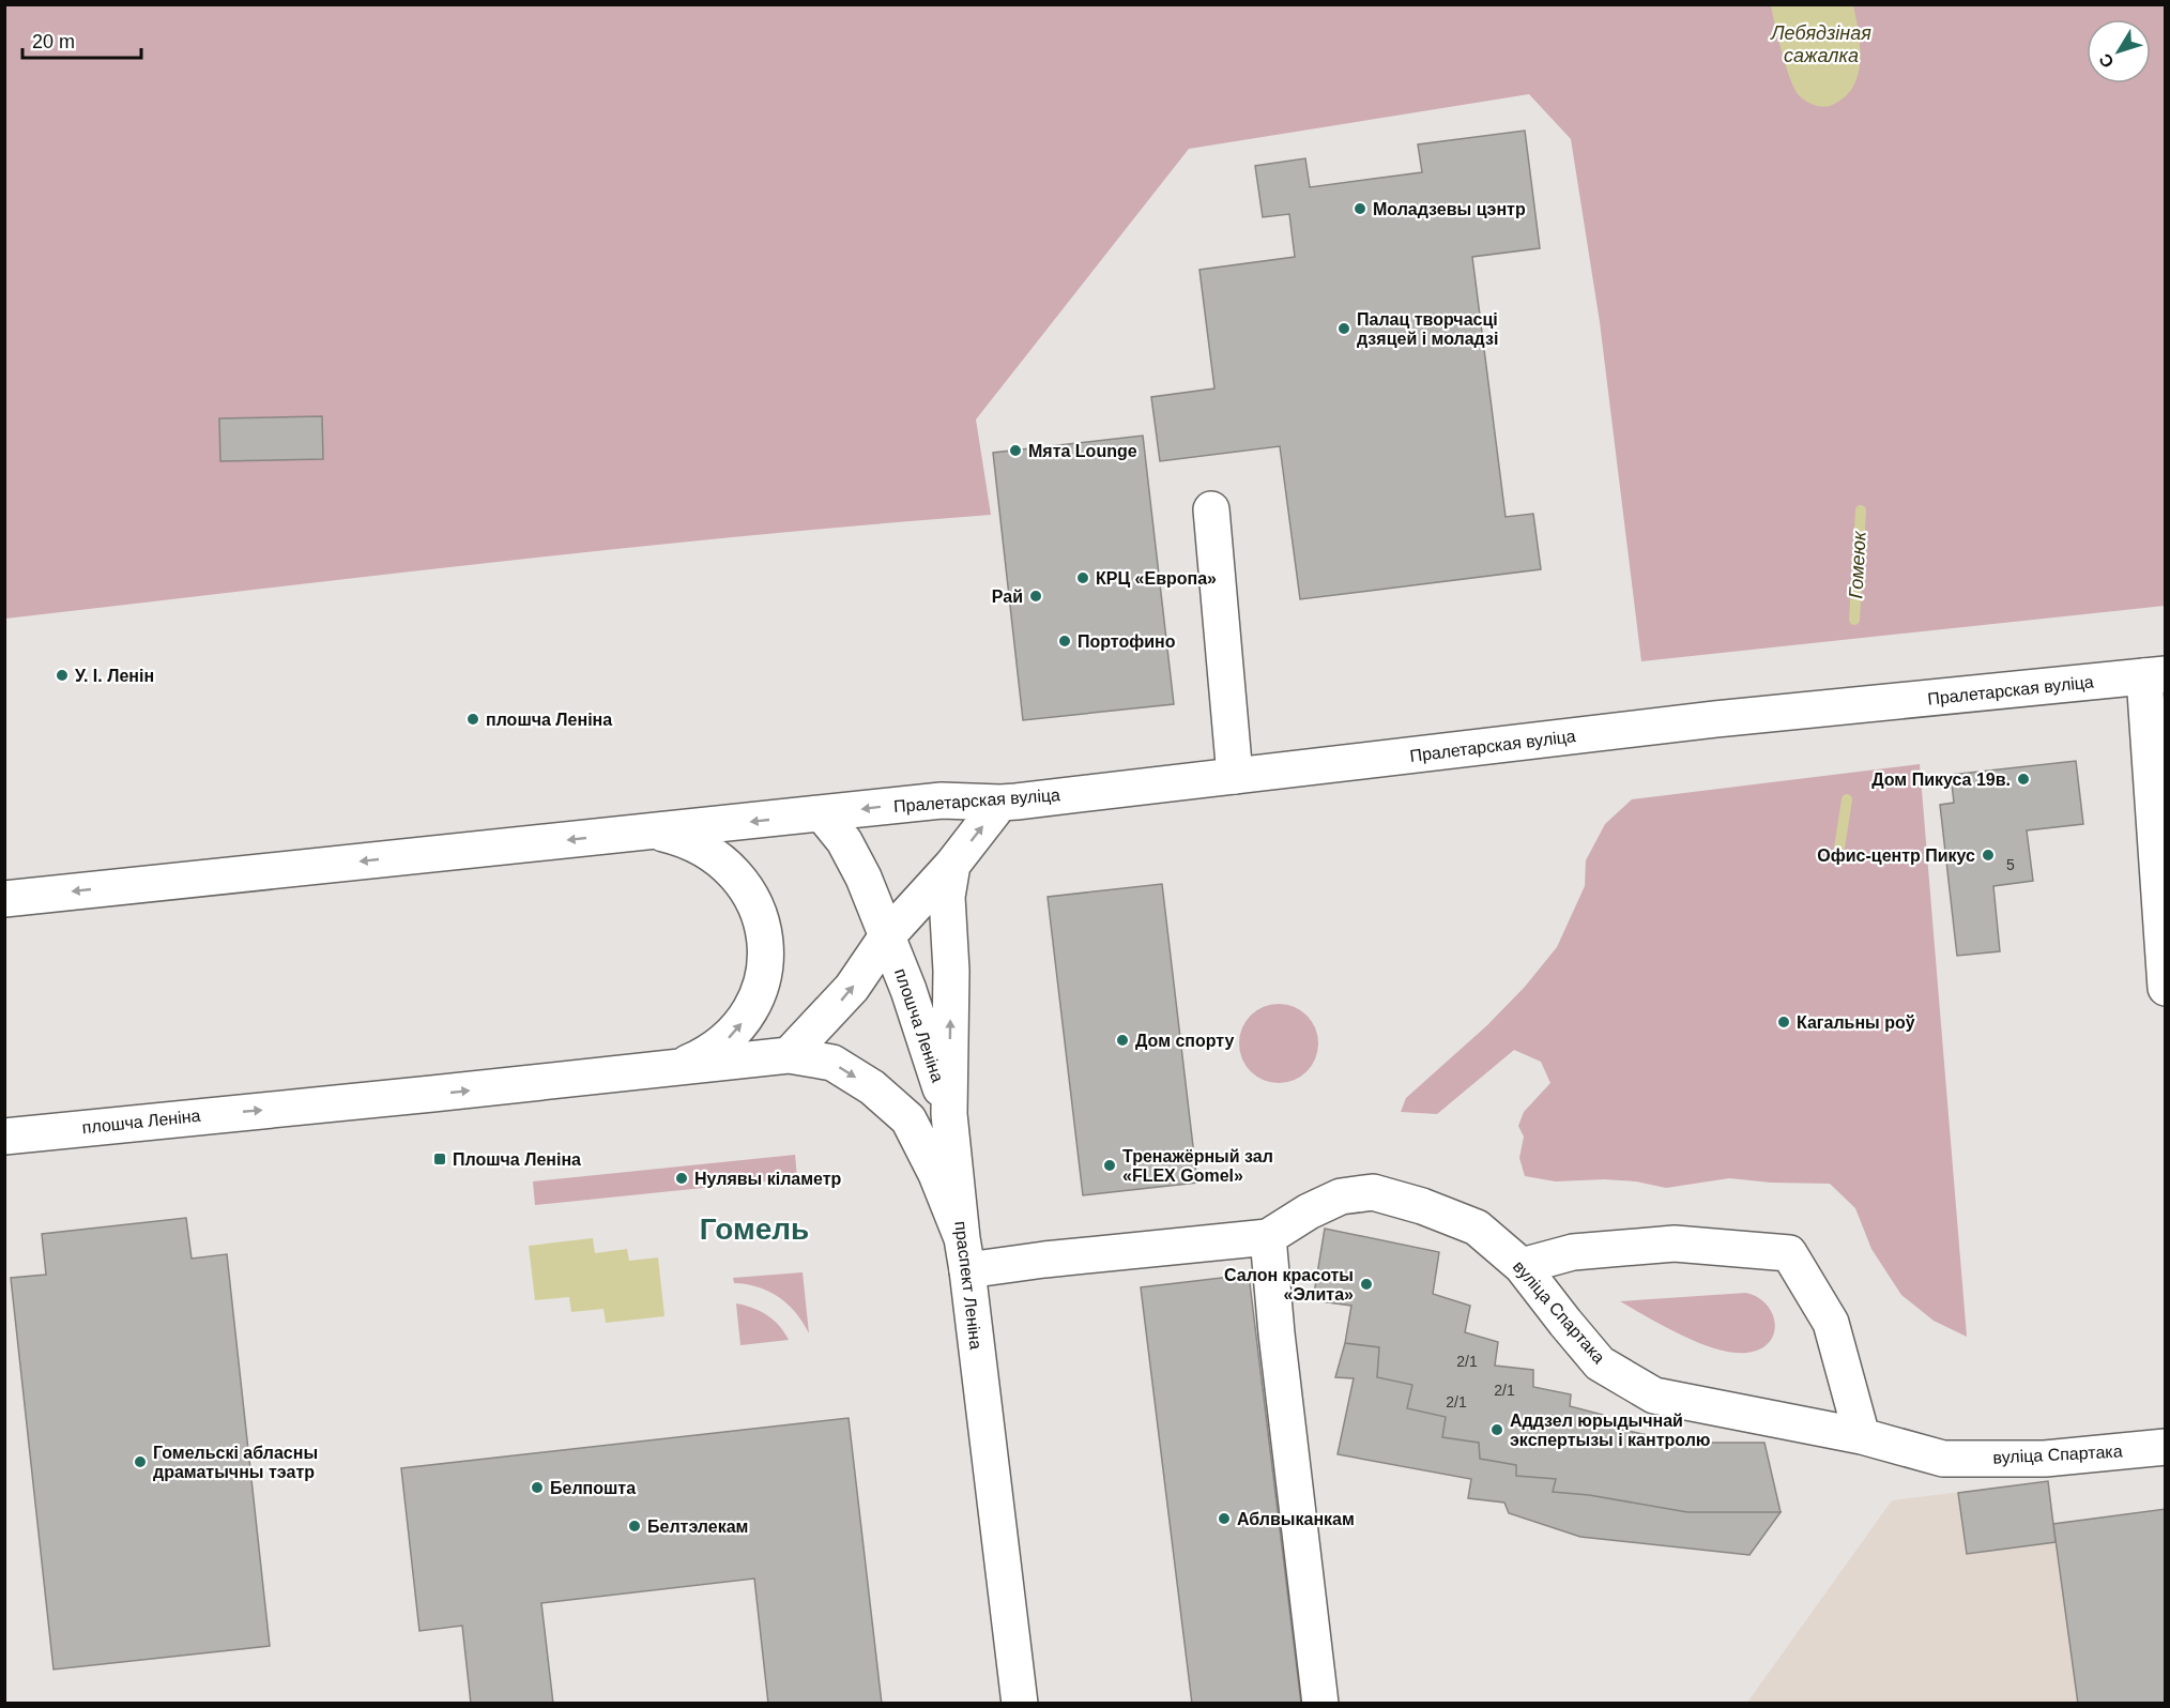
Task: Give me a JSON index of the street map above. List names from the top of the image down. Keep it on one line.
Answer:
{"streets":{"main road":["Пралетарская вуліца","плошча Леніна","праспект Леніна","вуліца Спартака"]},"crossings":[["Пралетарская вуліца","плошча Леніна"],["плошча Леніна","праспект Леніна"],["плошча Леніна","вуліца Спартака"],["праспект Леніна","вуліца Спартака"]],"districts":["Гомель"],"water":["Лебядзіная сажалка","Гомеюк"],"places":{"other":["Моладзевы цэнтр","Палац творчасці дзяцей і моладзі","Мята Lounge","КРЦ «Европа»","Рай","Портофино","У. І. Ленін","плошча Леніна","Дом Пикуса 19в.","Офис-центр Пикус","Кагальны роў","Дом спорту","Тренажёрный зал «FLEX Gomel»","Нулявы кіламетр","Салон красоты «Элита»","Аддзел юрыдычнай экспертызы і кантролю","Гомельскі абласны драматычны тэатр","Белпошта","Аблвыканкам","Белтэлекам"],"transit":["Плошча Леніна"]},"house_numbers":["5","2/1","2/1","2/1"],"scale_bar":"20 m","north":"bottom left"}
